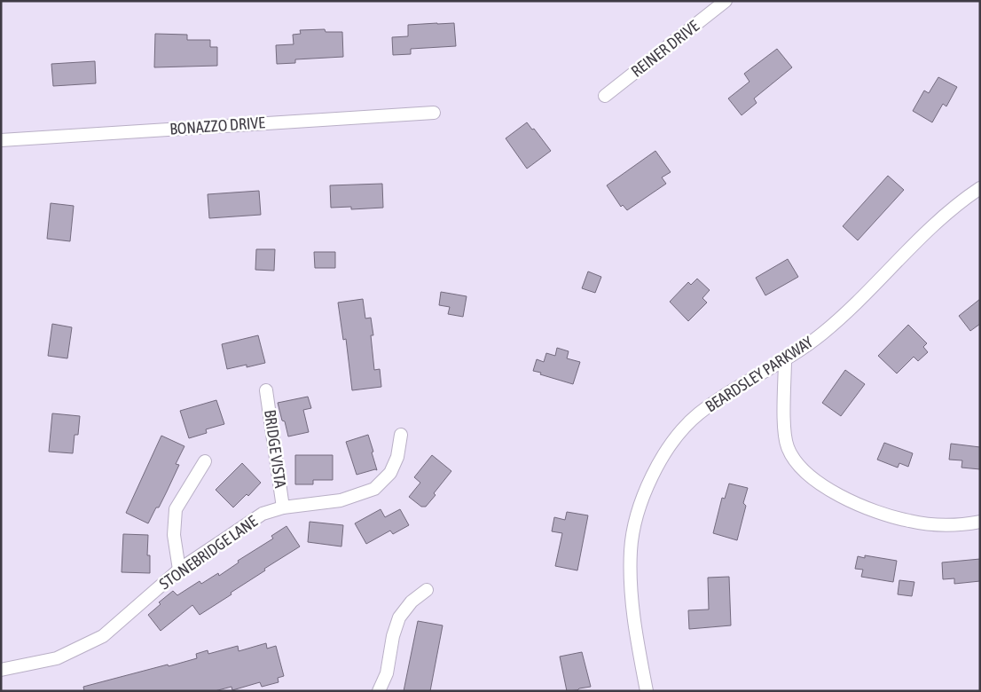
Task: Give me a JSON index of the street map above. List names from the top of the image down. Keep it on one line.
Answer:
{"streets":{"street":["REINER DRIVE","BONAZZO DRIVE","BEARDSLEY PARKWAY","BRIDGE VISTA","STONEBRIDGE LANE"]},"crossings":[["BRIDGE VISTA","STONEBRIDGE LANE"]]}
